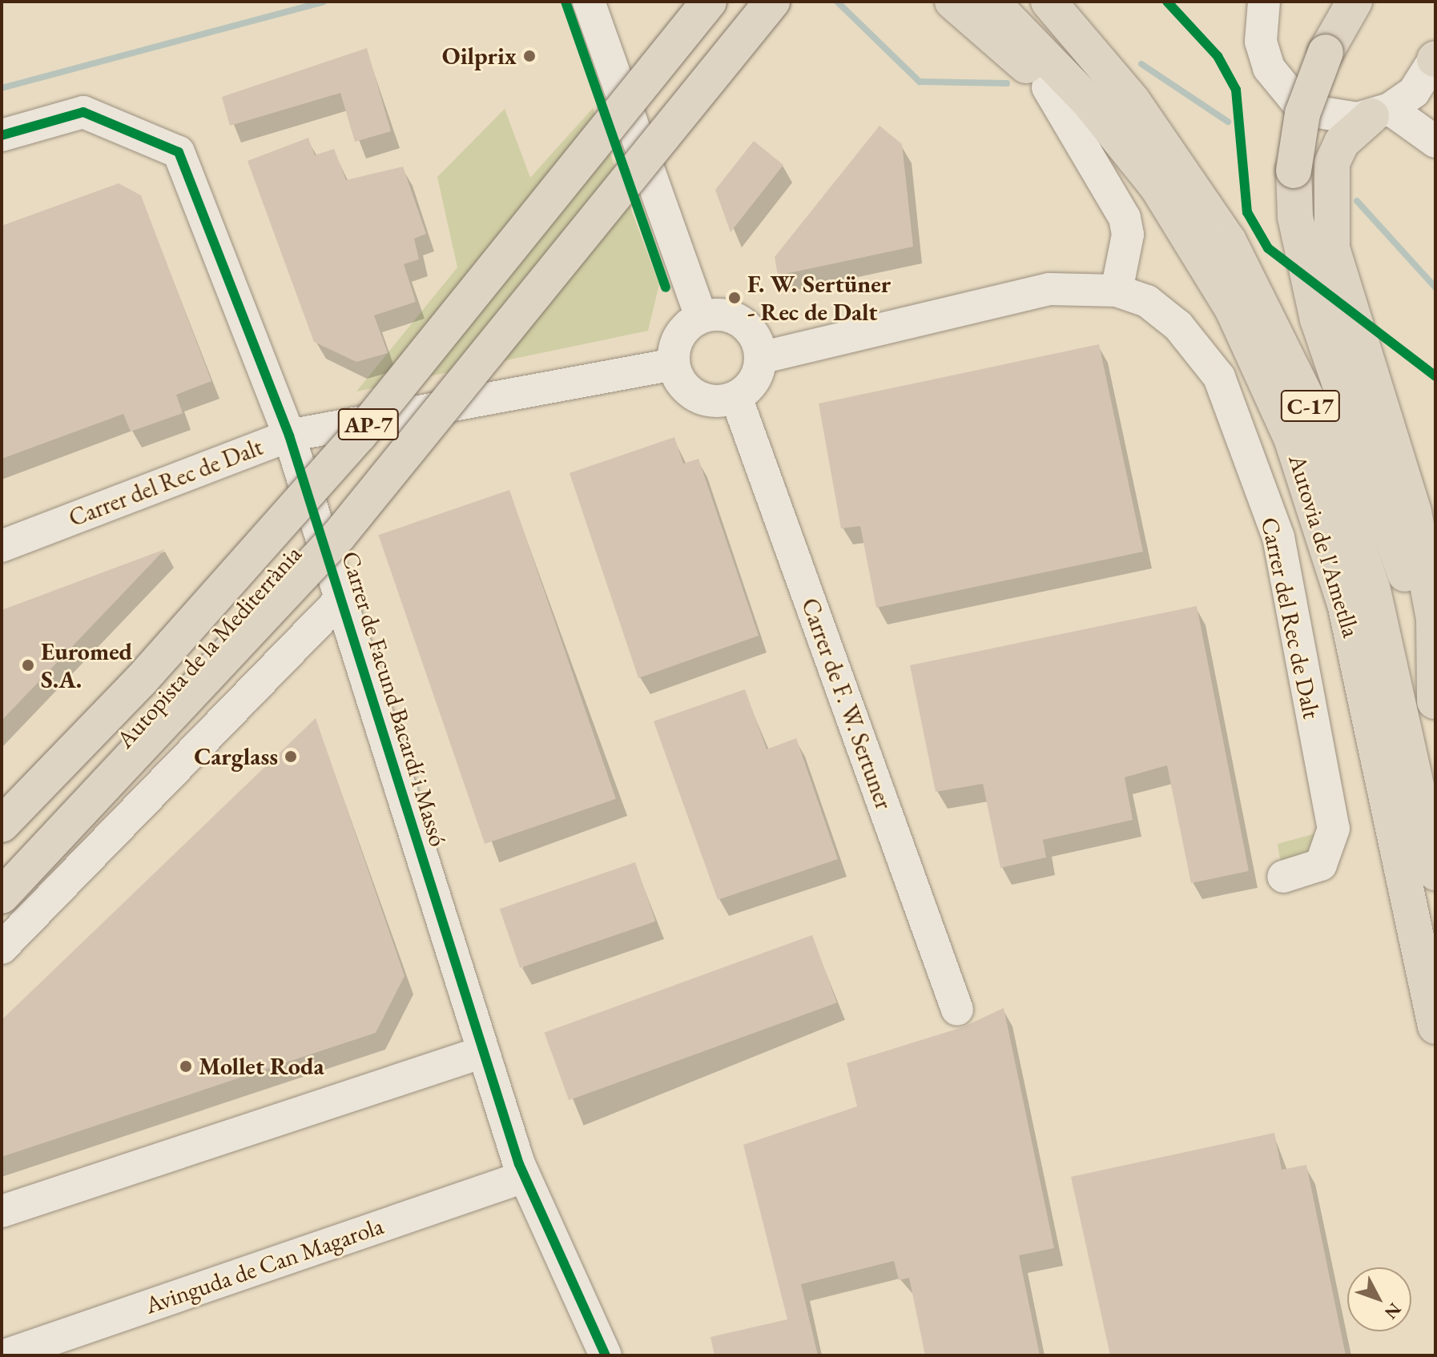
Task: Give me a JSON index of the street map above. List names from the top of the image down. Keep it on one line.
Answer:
{"streets":{"highway":["C-17","AP-7","Autovia de l'Ametlla","Autopista de la Mediterrània"],"street":["Carrer del Rec de Dalt","Carrer de Facund Bacardí i Massó","Carrer de F. W. Sertuner","Avinguda de Can Magarola"]},"crossings":[["Carrer del Rec de Dalt","Carrer de Facund Bacardí i Massó"],["Carrer del Rec de Dalt","Carrer de F. W. Sertuner"],["Carrer de Facund Bacardí i Massó","Avinguda de Can Magarola"]],"places":["Oilprix","F. W. Sertüner - Rec de Dalt","Euromed S.A.","Carglass","Mollet Roda"],"north":"bottom right"}
